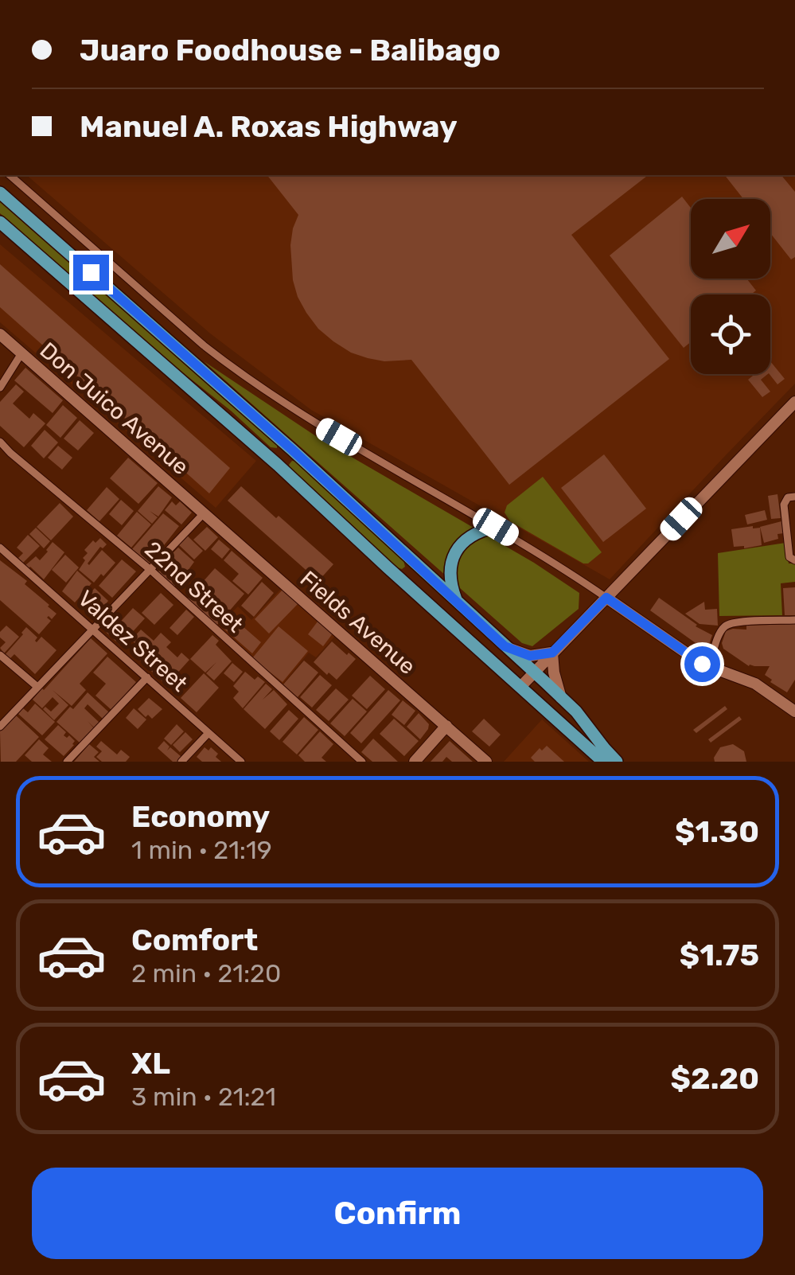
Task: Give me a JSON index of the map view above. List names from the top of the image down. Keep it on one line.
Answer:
{"streets":{"main road":["Don Juico Avenue","Fields Avenue"],"street":["22nd Street","Valdez Street"]},"crossings":[["Don Juico Avenue","Fields Avenue"]],"north":"top right","page":{"banner":["Juaro Foodhouse - Balibago","Manuel A. Roxas Highway"],"list":[{"name":"Economy","note":"1 min · 21:19","value":"$1.30"},{"name":"Comfort","note":"2 min · 21:20","value":"$1.75"},{"name":"XL","note":"3 min · 21:21","value":"$2.20"}],"buttons":"Confirm"}}
